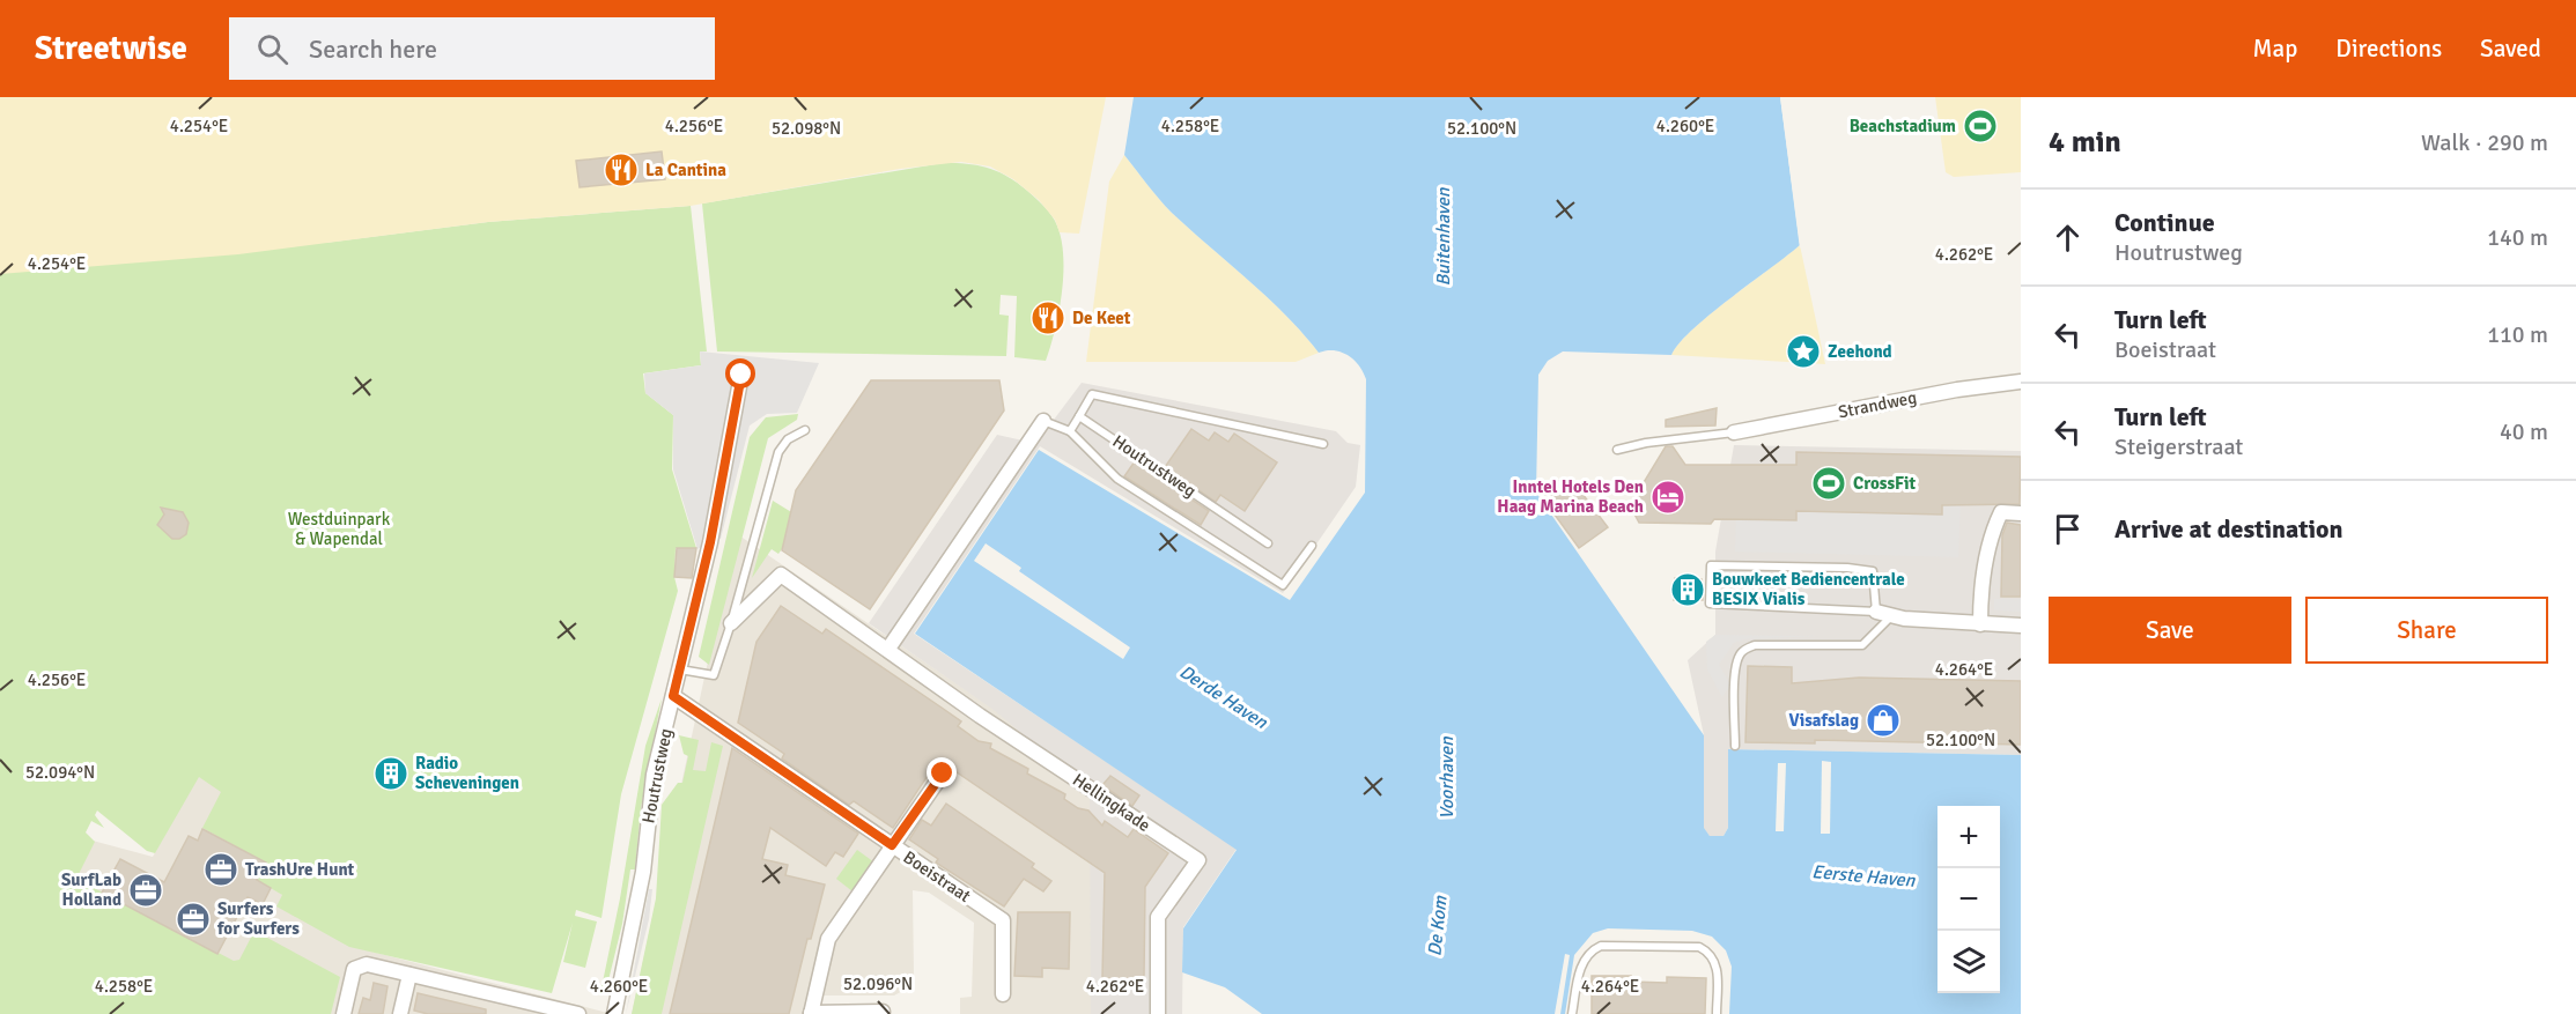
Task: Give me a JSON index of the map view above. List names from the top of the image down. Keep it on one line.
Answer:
{"streets":{"street":["Strandweg","Houtrustweg","Hellingkade","Boeistraat"]},"crossings":[["Houtrustweg","Boeistraat"]],"water":["Buitenhaven","Derde Haven","Voorhaven","Eerste Haven","De Kom"],"parks":["Westduinpark & Wapendal"],"places":{"sports":["Beachstadium","CrossFit"],"restaurant":["La Cantina","De Keet"],"place":["Zeehond"],"hotel":["Inntel Hotels Den Haag Marina Beach"],"building":["Bouwkeet Bediencentrale BESIX Vialis","Radio Scheveningen"],"shop":["Visafslag"],"office":["TrashUre Hunt","SurfLab Holland","Surfers for Surfers"]},"page":{"header":"Streetwise","search":"Search here","nav":["Map","Directions","Saved"],"heading":["4 min","Walk · 290 m"],"list":[["Continue","Houtrustweg","140 m"],["Turn left","Boeistraat","110 m"],["Turn left","Steigerstraat","40 m"],"Arrive at destination"],"buttons":["Save","Share"],"map_buttons":["+","−"]},"coordinates":["4.254°E","4.256°E","4.258°E","4.260°E","52.098°N","52.100°N","4.262°E","4.264°E","52.094°N","52.096°N"]}
